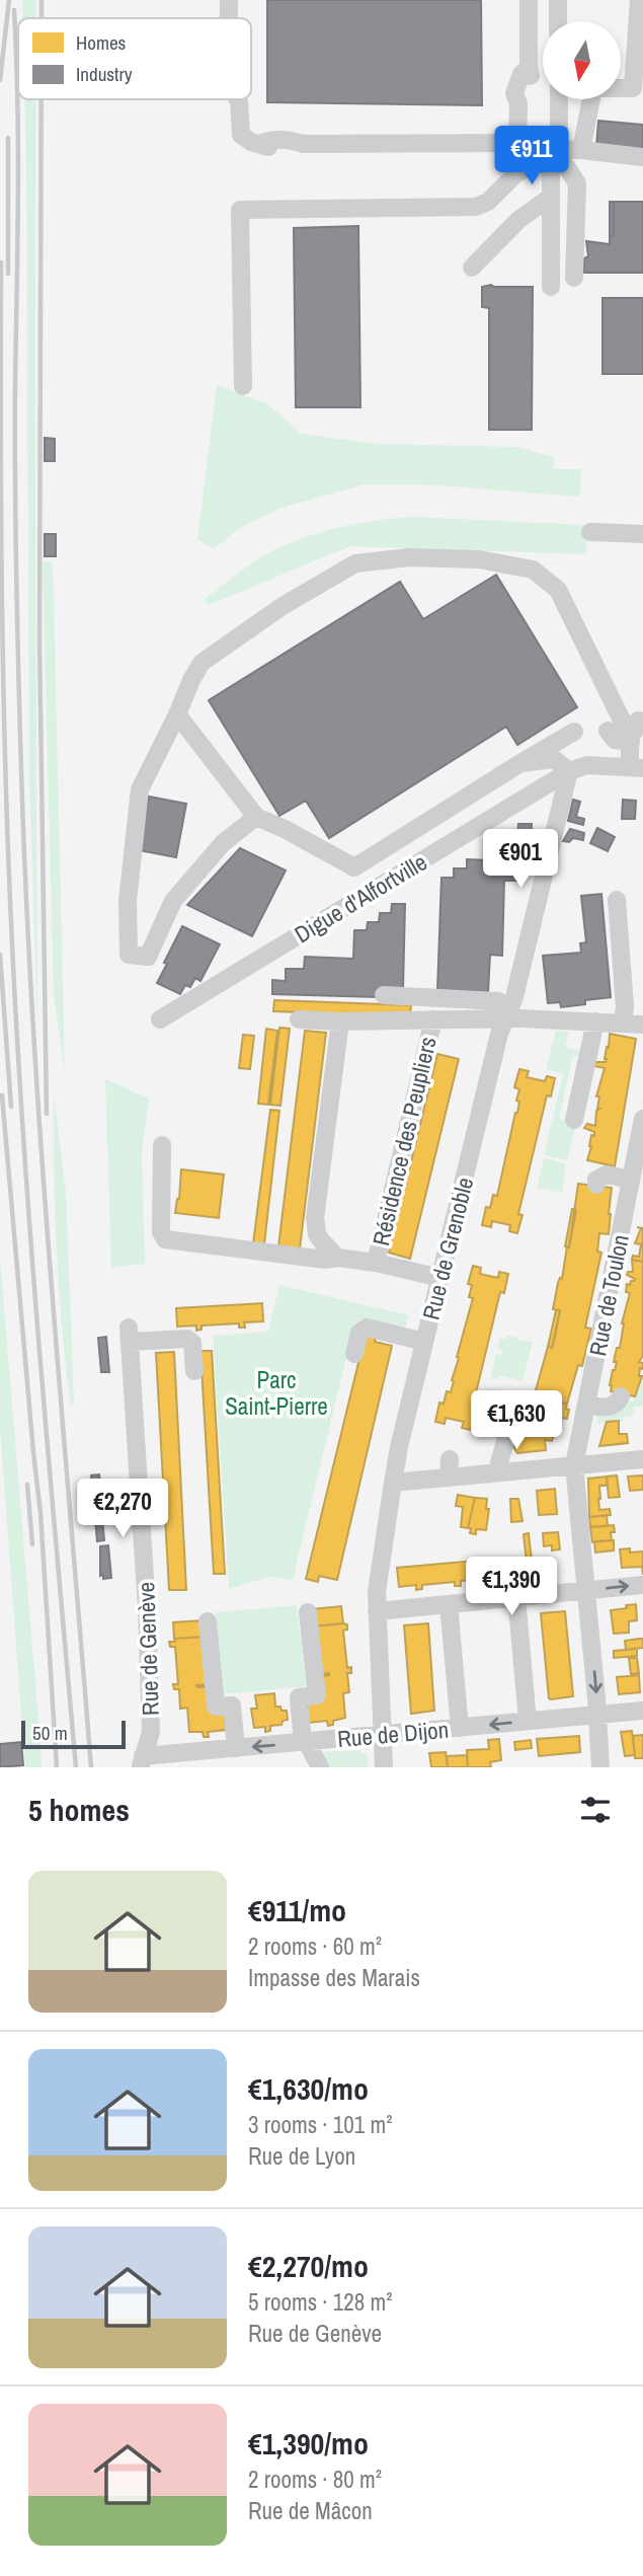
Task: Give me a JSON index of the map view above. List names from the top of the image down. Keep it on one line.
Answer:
{"streets":{"street":["Digue d'Alfortville","Résidence des Peupliers","Rue de Grenoble","Rue de Toulon","Rue de Genève","Rue de Dijon"]},"crossings":[["Digue d'Alfortville","Rue de Grenoble"],["Résidence des Peupliers","Rue de Grenoble"],["Rue de Grenoble","Rue de Dijon"],["Rue de Toulon","Rue de Dijon"],["Rue de Genève","Rue de Dijon"]],"parks":["Parc Saint-Pierre"],"legend":["Homes","Industry"],"scale_bar":"50 m","north":"bottom","page":{"price":["€911","€901","€1,630","€2,270","€1,390"],"scale":"50 m","heading":"5 homes","list":[{"name":"€911/mo","note":"2 rooms · 60 m² · Impasse des Marais"},{"name":"€1,630/mo","note":"3 rooms · 101 m² · Rue de Lyon"},{"name":"€2,270/mo","note":"5 rooms · 128 m² · Rue de Genève"},{"name":"€1,390/mo","note":"2 rooms · 80 m² · Rue de Mâcon"}]}}
